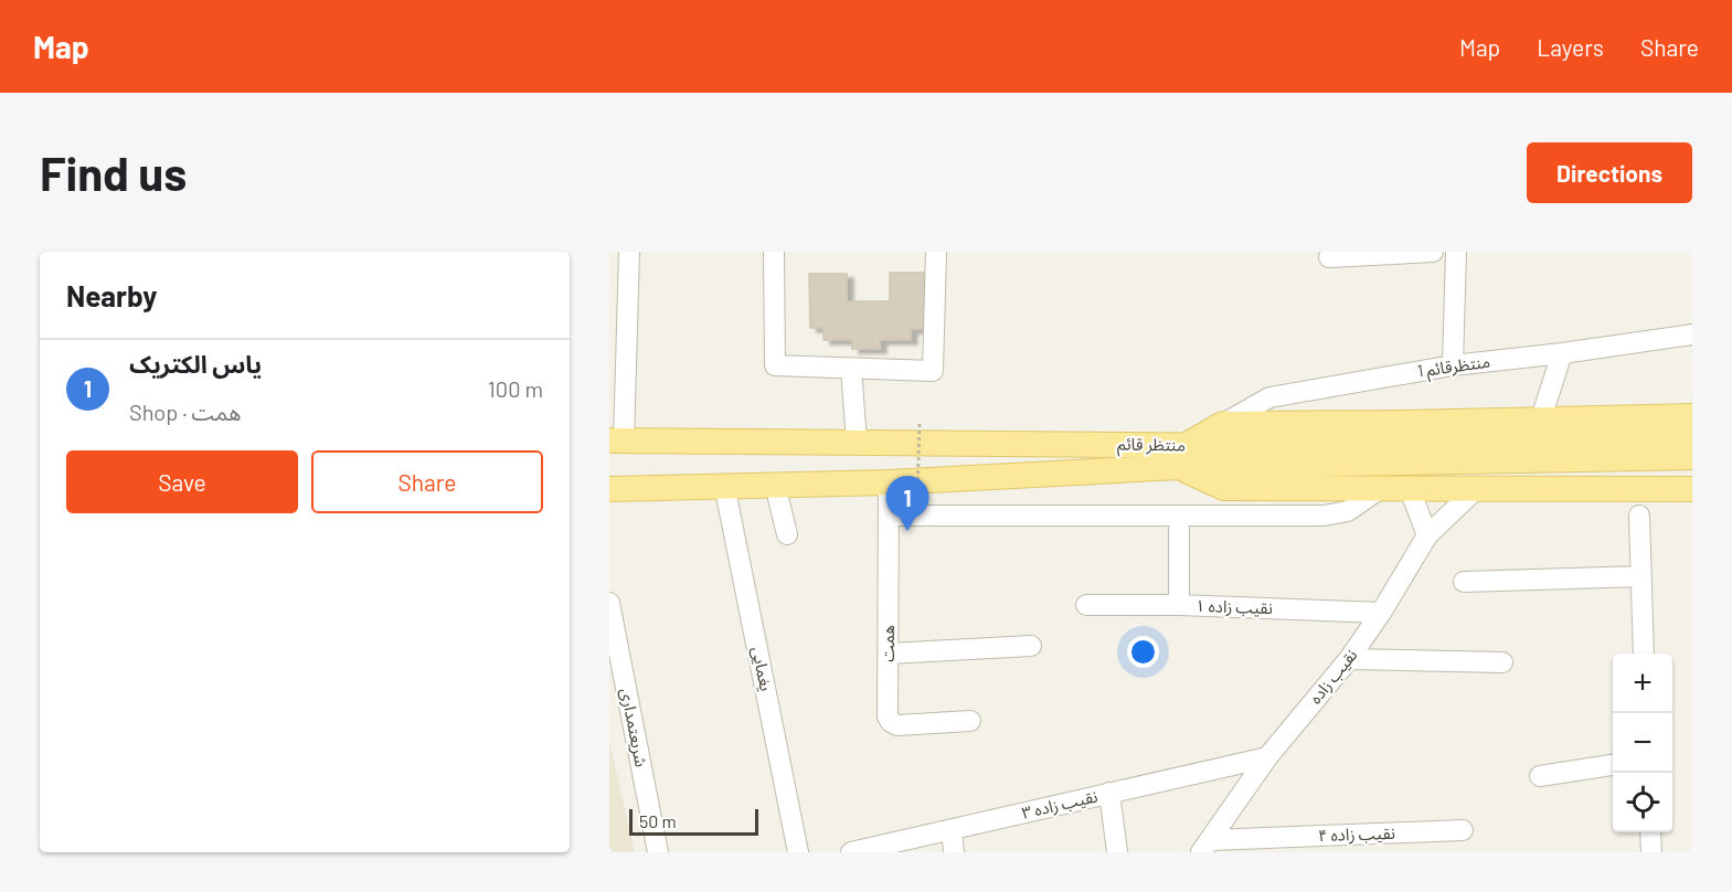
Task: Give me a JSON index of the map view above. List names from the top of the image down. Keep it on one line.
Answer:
{"streets":{"main road":["منتظر قائم"],"street":["منتظرقائم 1","نقیب زاده ۱","همت","یغمایی","نقیب زاده","شریعتمداری","نقیب زاده ۳","نقیب زاده ۴"]},"crossings":[["منتظر قائم","همت"],["منتظر قائم","یغمایی"],["نقیب زاده ۱","نقیب زاده"],["نقیب زاده","نقیب زاده ۳"],["نقیب زاده","نقیب زاده ۴"]],"scale_bar":"50 m","page":{"header":"Map","nav":["Map","Layers","Share"],"buttons":["Directions",["Save","Share"]],"title":"Find us","heading":"Nearby","list":[{"mark":"1","name":"یاس الکتریک","note":"Shop · همت","value":"100 m"}],"pins":"1","map_buttons":["+","−"],"scale":"50 m"}}
